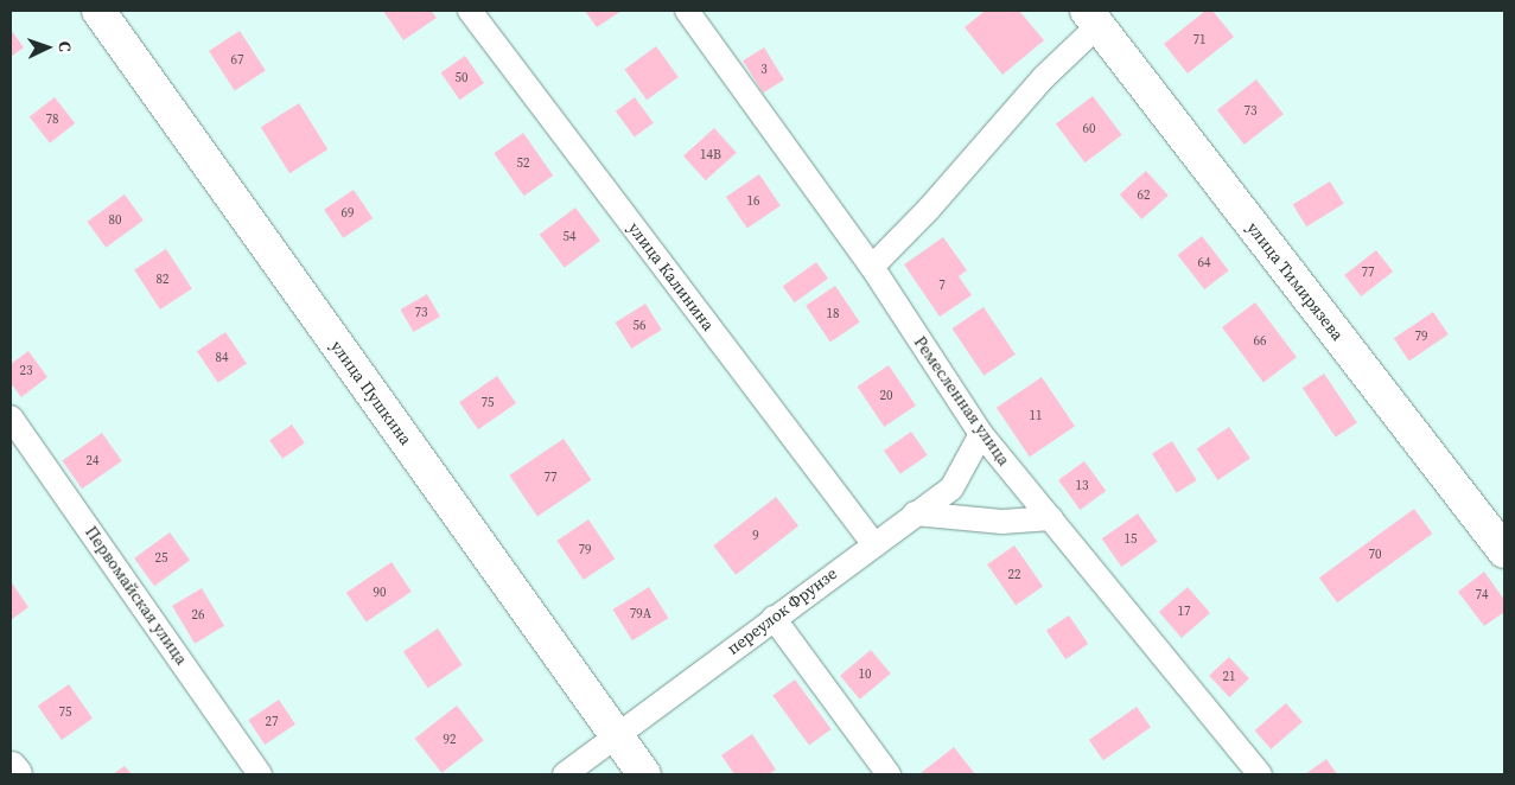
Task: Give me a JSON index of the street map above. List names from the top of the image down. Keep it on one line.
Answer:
{"streets":{"street":["улица Калинина","улица Тимирязева","улица Пушкина","Ремесленная улица","Первомайская улица","переулок Фрунзе"]},"crossings":[["улица Калинина","переулок Фрунзе"],["улица Пушкина","переулок Фрунзе"],["Ремесленная улица","переулок Фрунзе"]],"house_numbers":["71","67","3","50","73","78","60","14В","52","62","16","69","80","54","64","77","82","7","73","18","56","79","66","84","23","20","75","11","24","77","13","9","15","79","70","25","22","90","74","17","79А","26","10","21","75","27","92"],"north":"right"}
